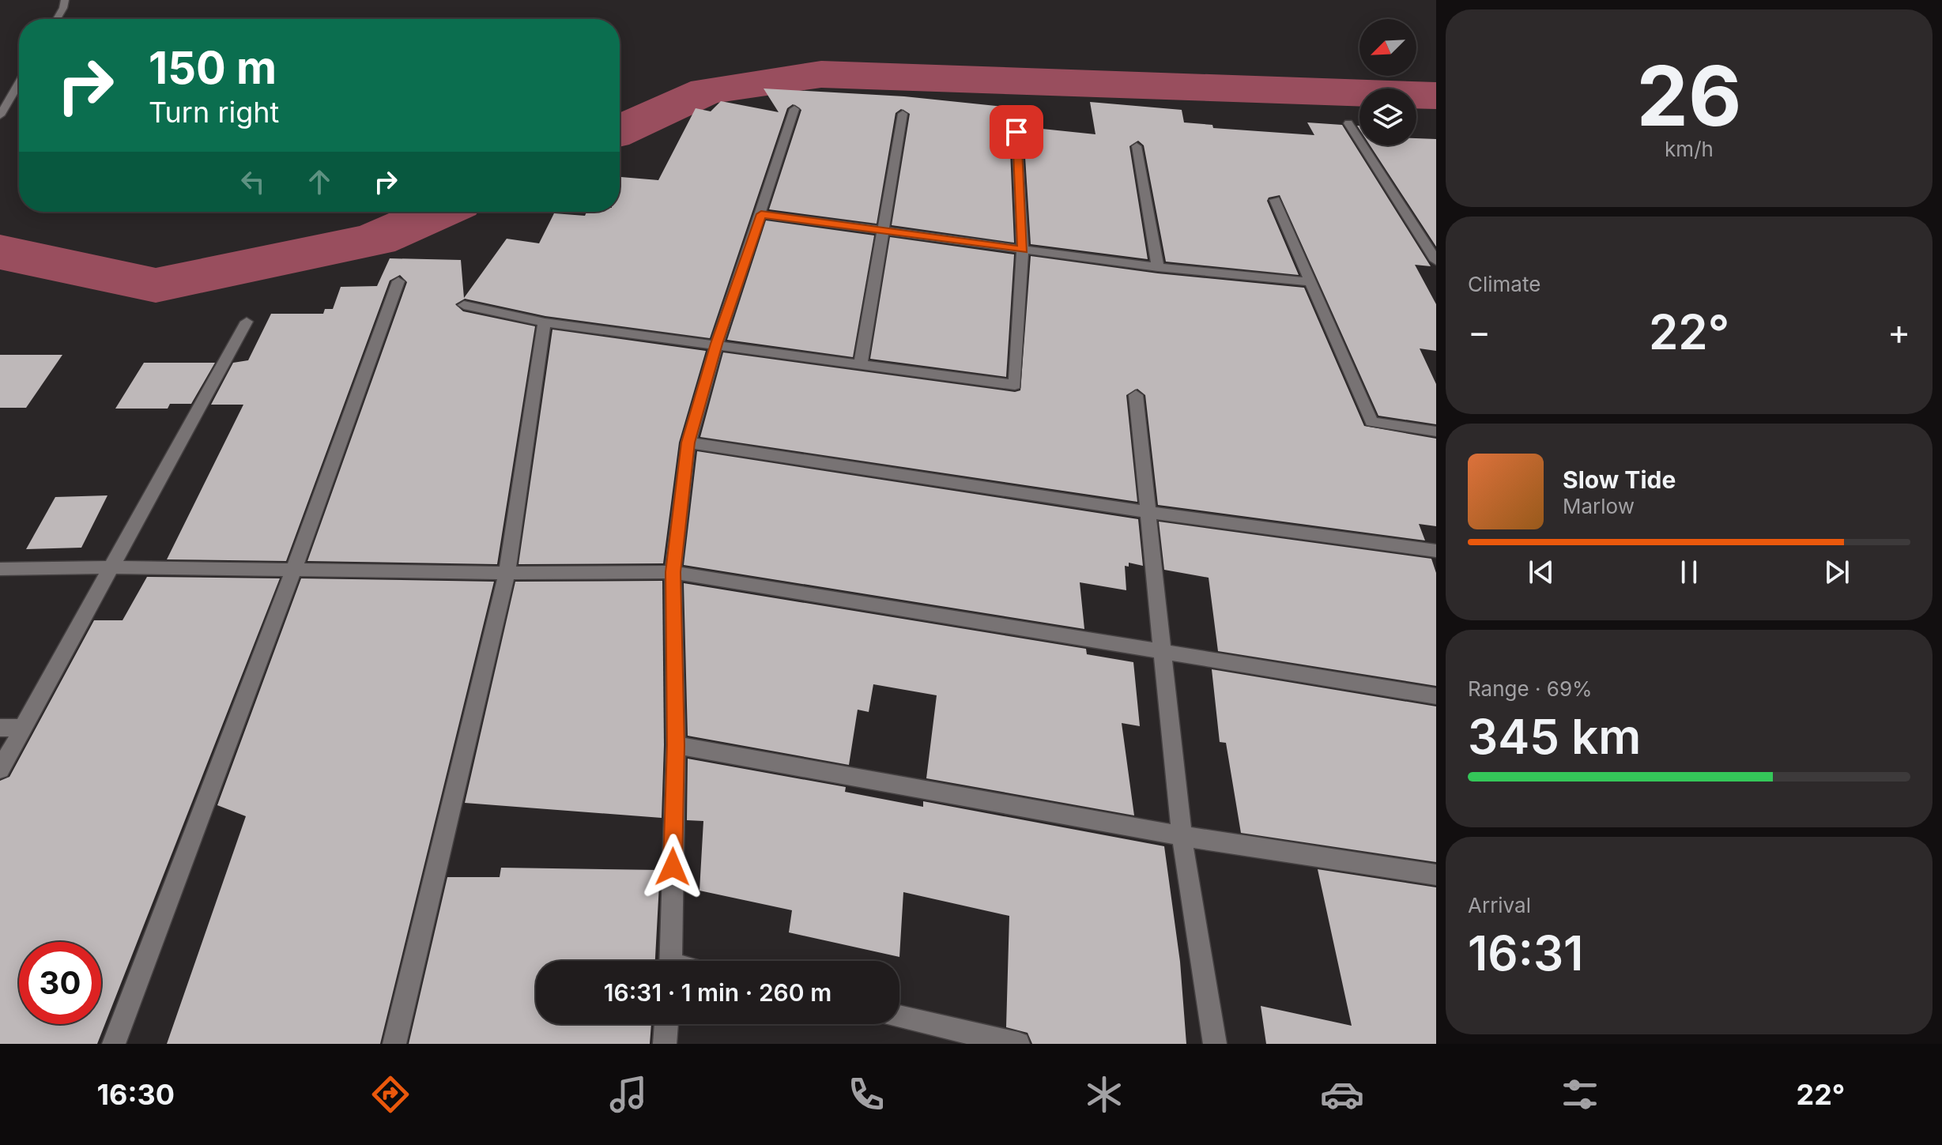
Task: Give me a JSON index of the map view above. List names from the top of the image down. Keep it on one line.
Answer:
{"north":"bottom left","page":{"tile":[["26","km/h"],"Climate",["Range · 69%","345 km"],["Arrival","16:31"]],"turn":["150 m","Turn right"],"heat":["−","22°","+"],"song":["Slow Tide","Marlow"],"limit":"30","trip":"16:31 · 1 min · 260 m","tabs":["16:30","22°"]}}
